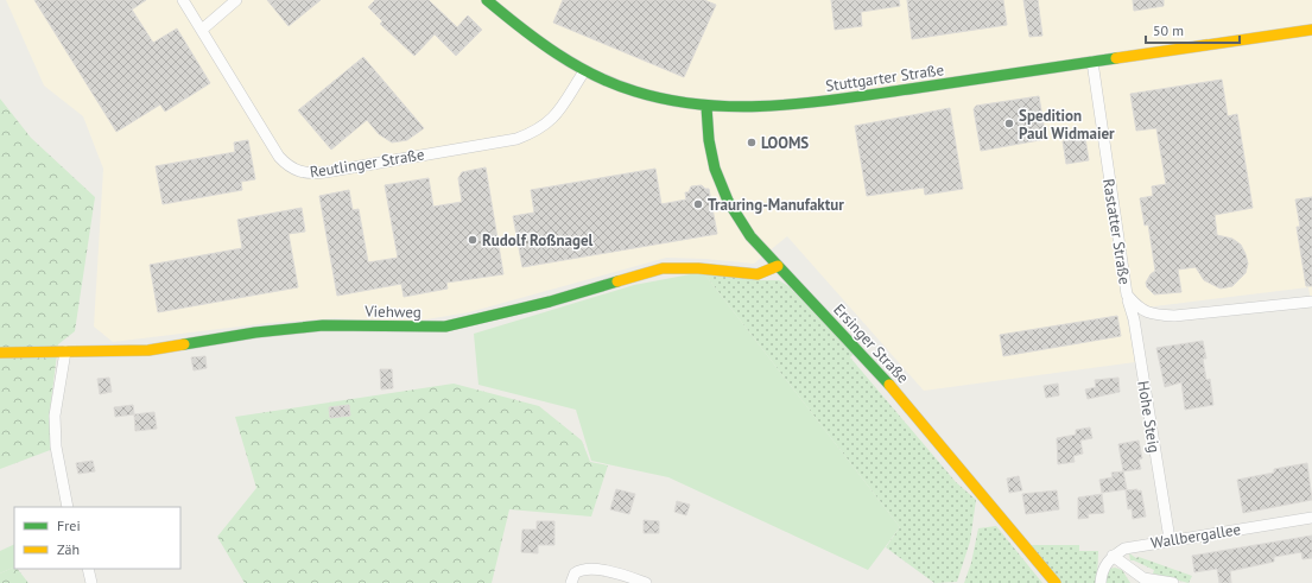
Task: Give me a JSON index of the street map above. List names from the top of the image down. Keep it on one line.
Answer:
{"streets":{"street":["Stuttgarter Straße","Reutlinger Straße","Rastatter Straße","Viehweg","Ersinger Straße","Hohe Steig","Wallbergallee"]},"crossings":[["Stuttgarter Straße","Reutlinger Straße"],["Stuttgarter Straße","Rastatter Straße"],["Stuttgarter Straße","Ersinger Straße"],["Rastatter Straße","Hohe Steig"],["Viehweg","Ersinger Straße"],["Hohe Steig","Wallbergallee"]],"places":["Spedition Paul Widmaier","LOOMS","Trauring-Manufaktur","Rudolf Roßnagel"],"legend":["Frei","Zäh"],"scale_bar":"50 m"}
